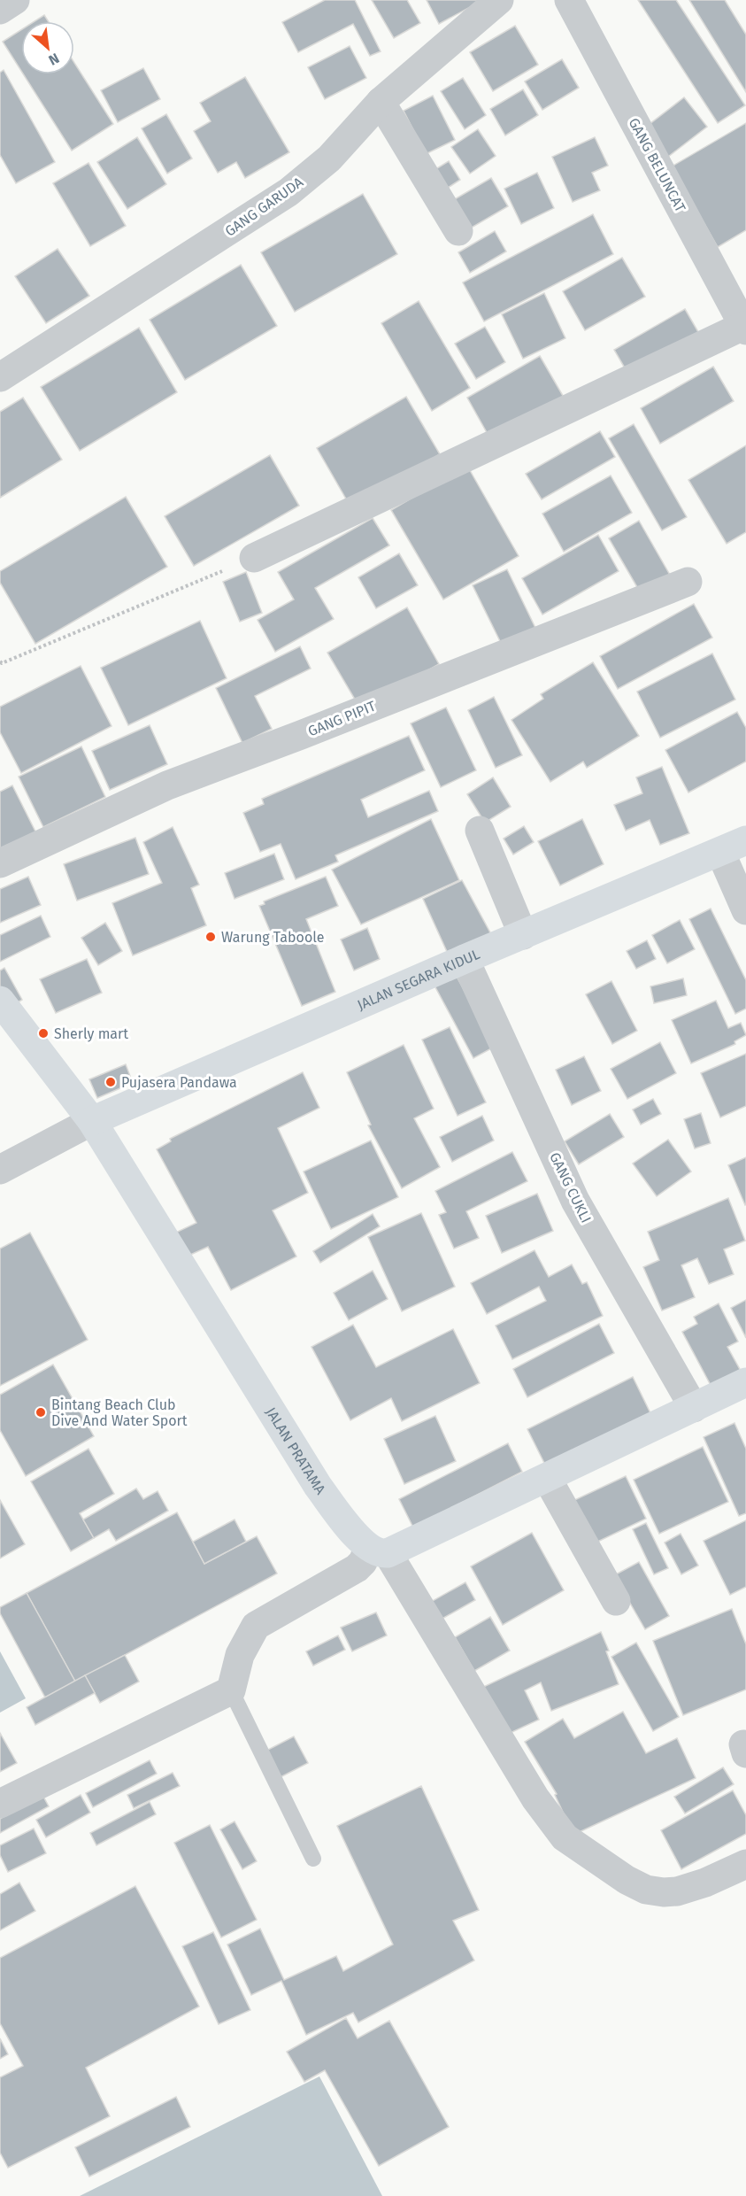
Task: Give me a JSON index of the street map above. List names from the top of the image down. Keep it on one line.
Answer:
{"streets":{"street":["GANG BELUNCAT","GANG GARUDA","GANG PIPIT","JALAN SEGARA KIDUL","GANG CUKLI","JALAN PRATAMA"]},"crossings":[["JALAN SEGARA KIDUL","GANG CUKLI"],["JALAN SEGARA KIDUL","JALAN PRATAMA"]],"places":["Warung Taboole","Sherly mart","Pujasera Pandawa","Bintang Beach Club Dive And Water Sport"],"north":"bottom right"}
